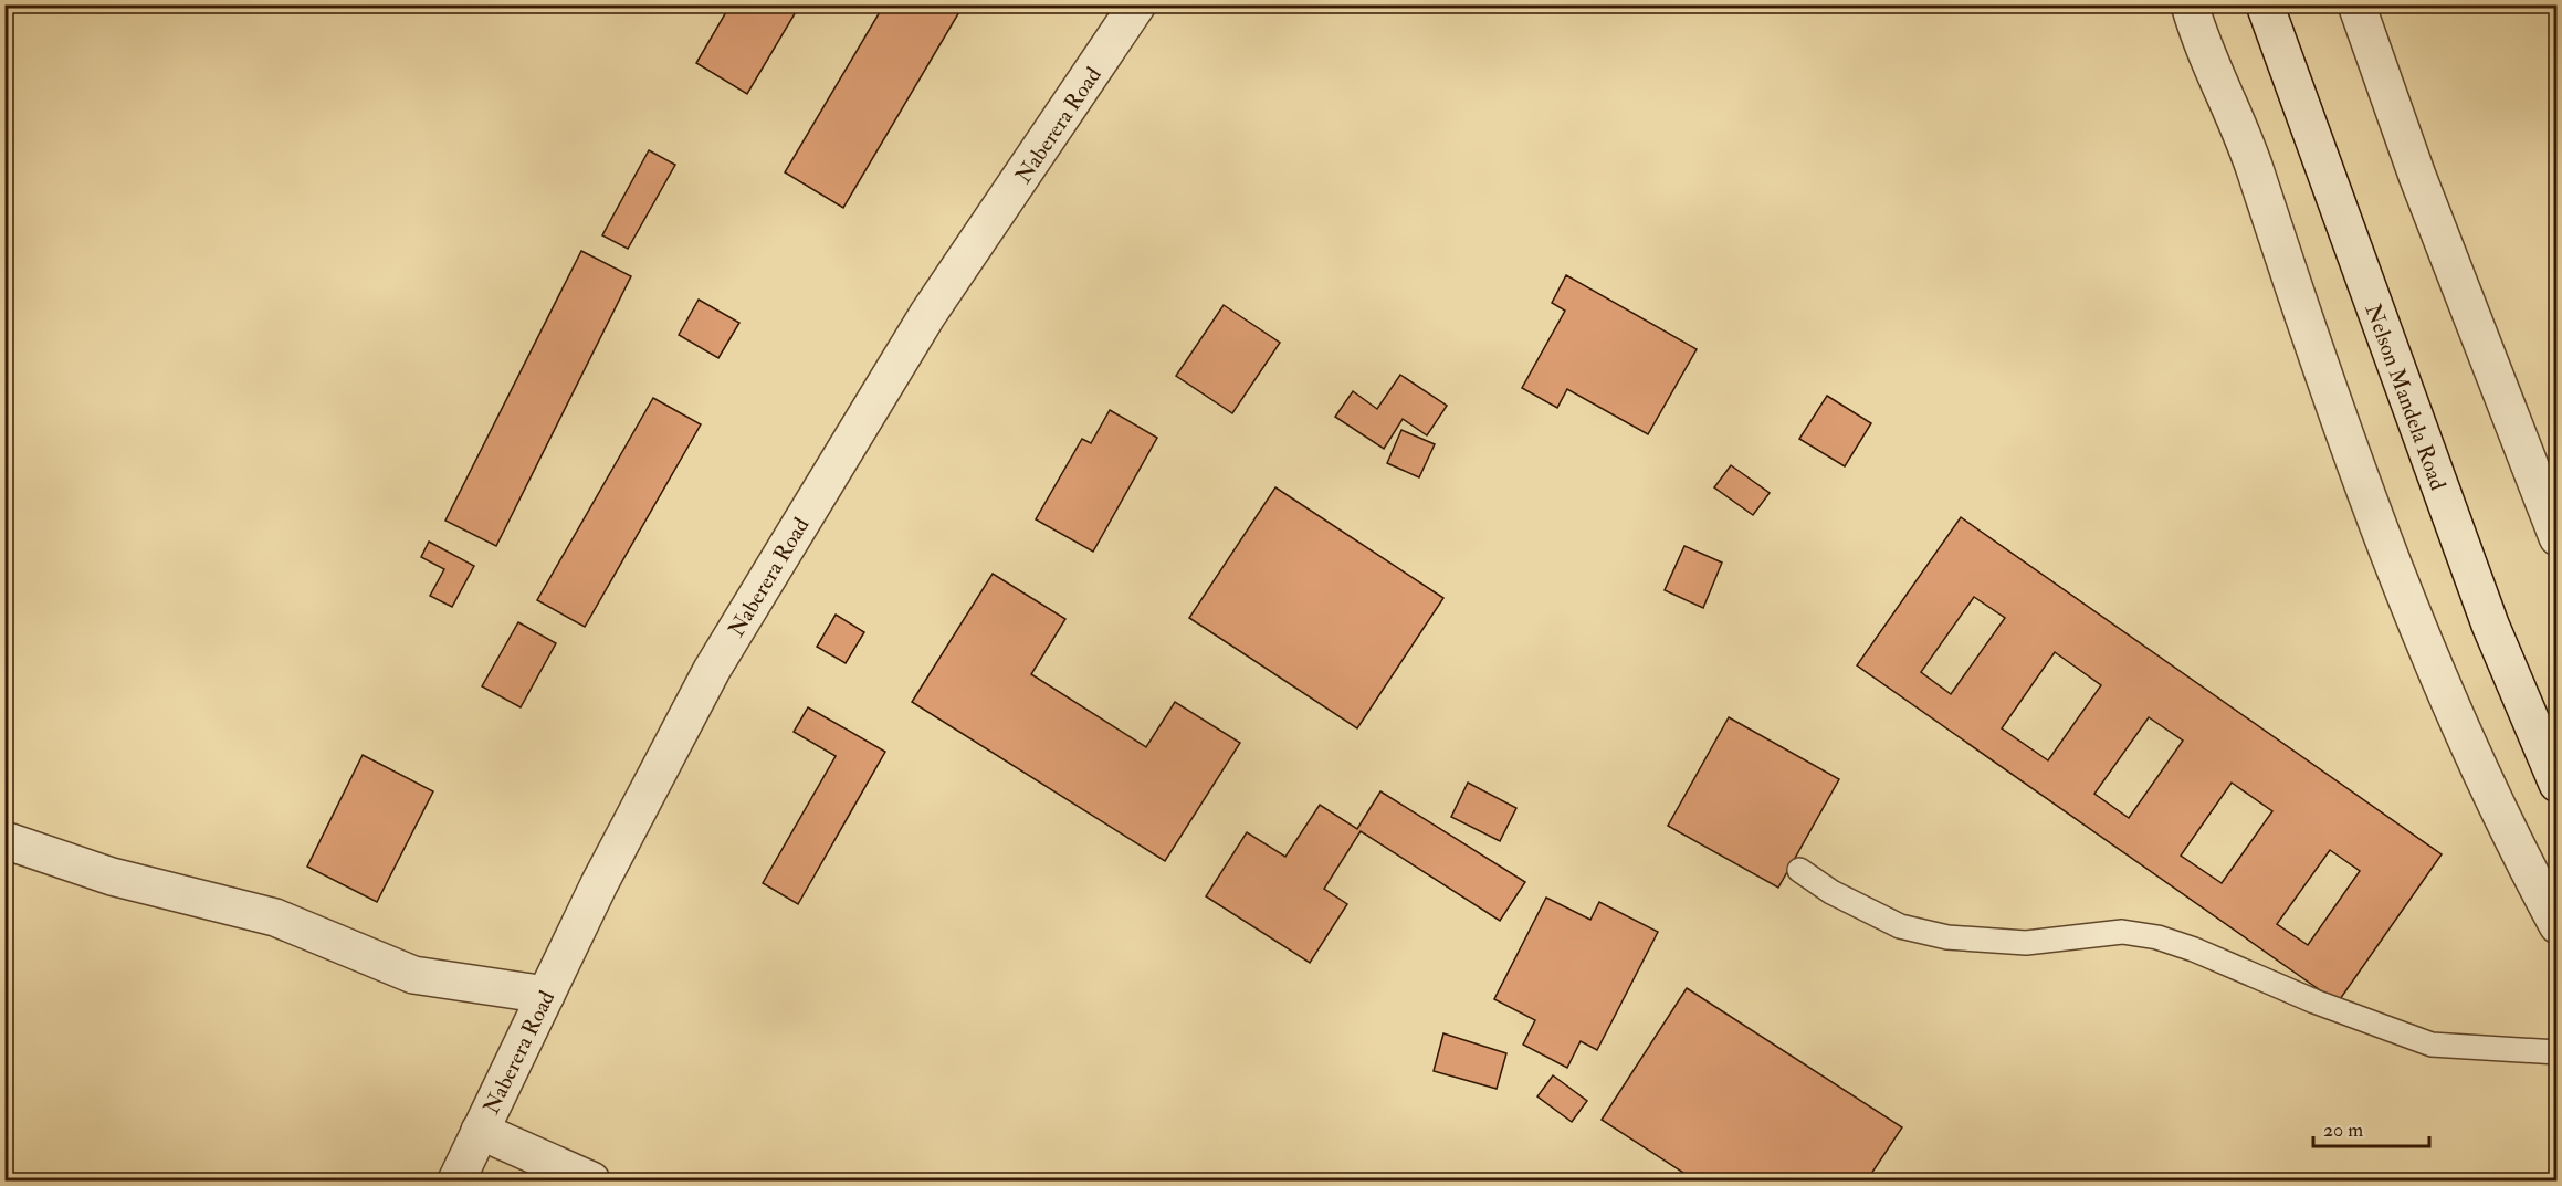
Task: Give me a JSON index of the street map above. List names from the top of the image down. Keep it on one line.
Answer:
{"streets":{"street":["Naberera Road","Nelson Mandela Road"]},"scale_bar":"20 m"}
